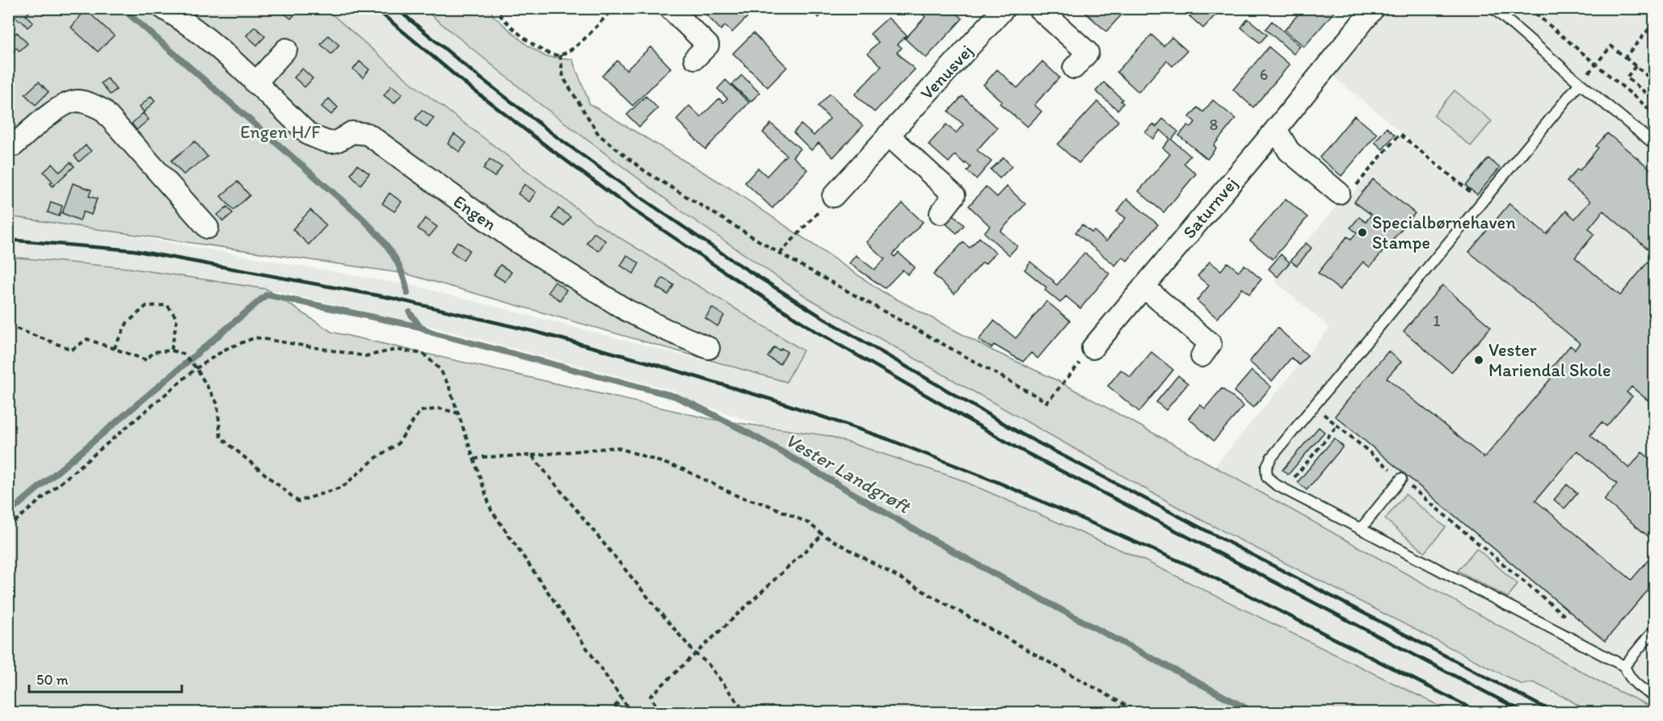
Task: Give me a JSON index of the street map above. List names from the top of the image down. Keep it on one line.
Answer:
{"streets":{"street":["Venusvej","Saturnvej","Engen"]},"water":["Vester Landgrøft"],"parks":["Engen H/F"],"places":["Specialbørnehaven Stampe","Vester Mariendal Skole"],"house_numbers":["6","8","1"],"scale_bar":"50 m"}
